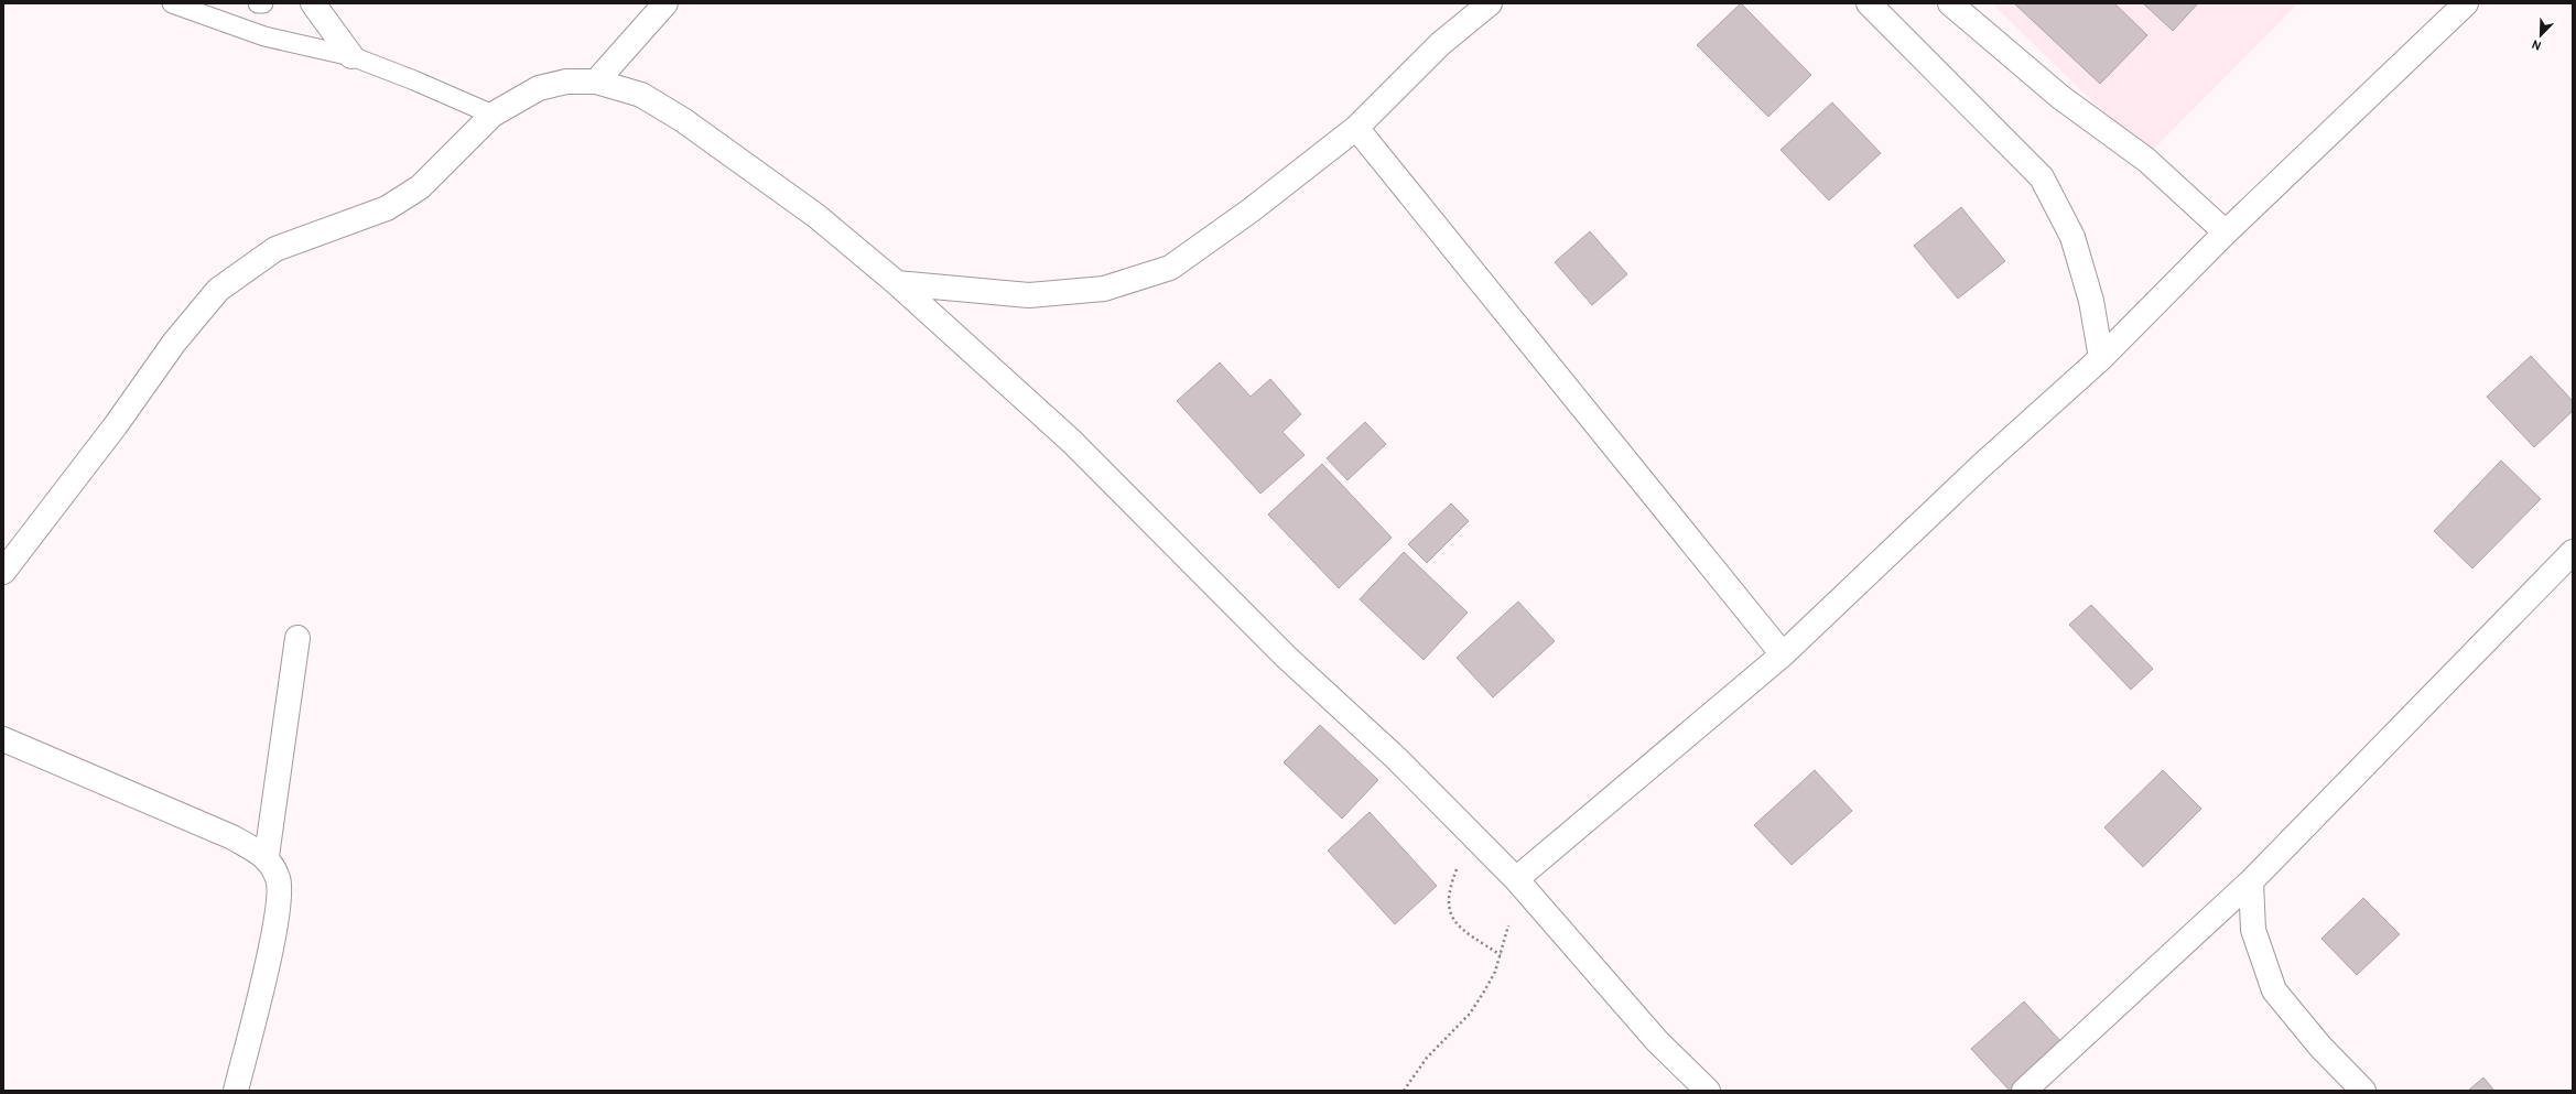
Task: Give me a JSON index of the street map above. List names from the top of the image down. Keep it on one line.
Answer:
{"north":"bottom left"}
